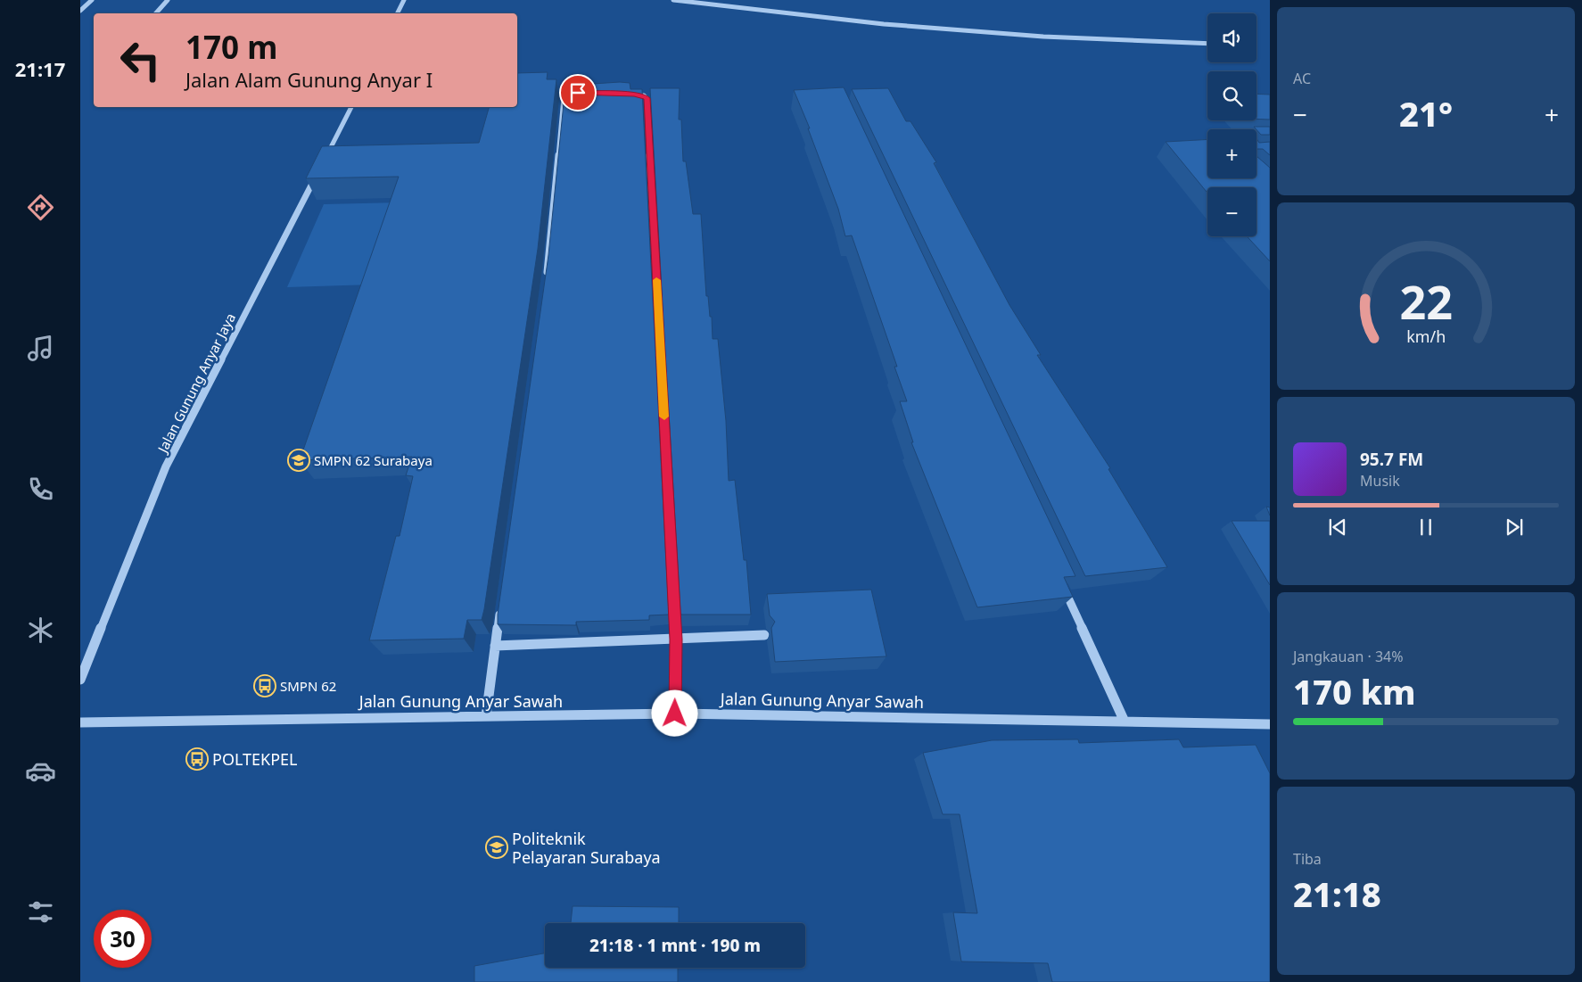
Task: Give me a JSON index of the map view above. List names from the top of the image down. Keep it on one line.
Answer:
{"streets":{"street":["Jalan Gunung Anyar Jaya","Jalan Gunung Anyar Sawah"]},"places":{"school or university":["SMPN 62 Surabaya","Politeknik Pelayaran Surabaya"],"bus stop":["SMPN 62","POLTEKPEL"]},"page":{"tabs":"21:17","tile":["AC",["Jangkauan · 34%","170 km"],["Tiba","21:18"]],"map_buttons":["+","−"],"turn":["170 m","Jalan Alam Gunung Anyar I"],"heat":["−","21°","+"],"song":["95.7 FM","Musik"],"limit":"30","trip":"21:18 · 1 mnt · 190 m","gauge":["22","km/h"]}}
